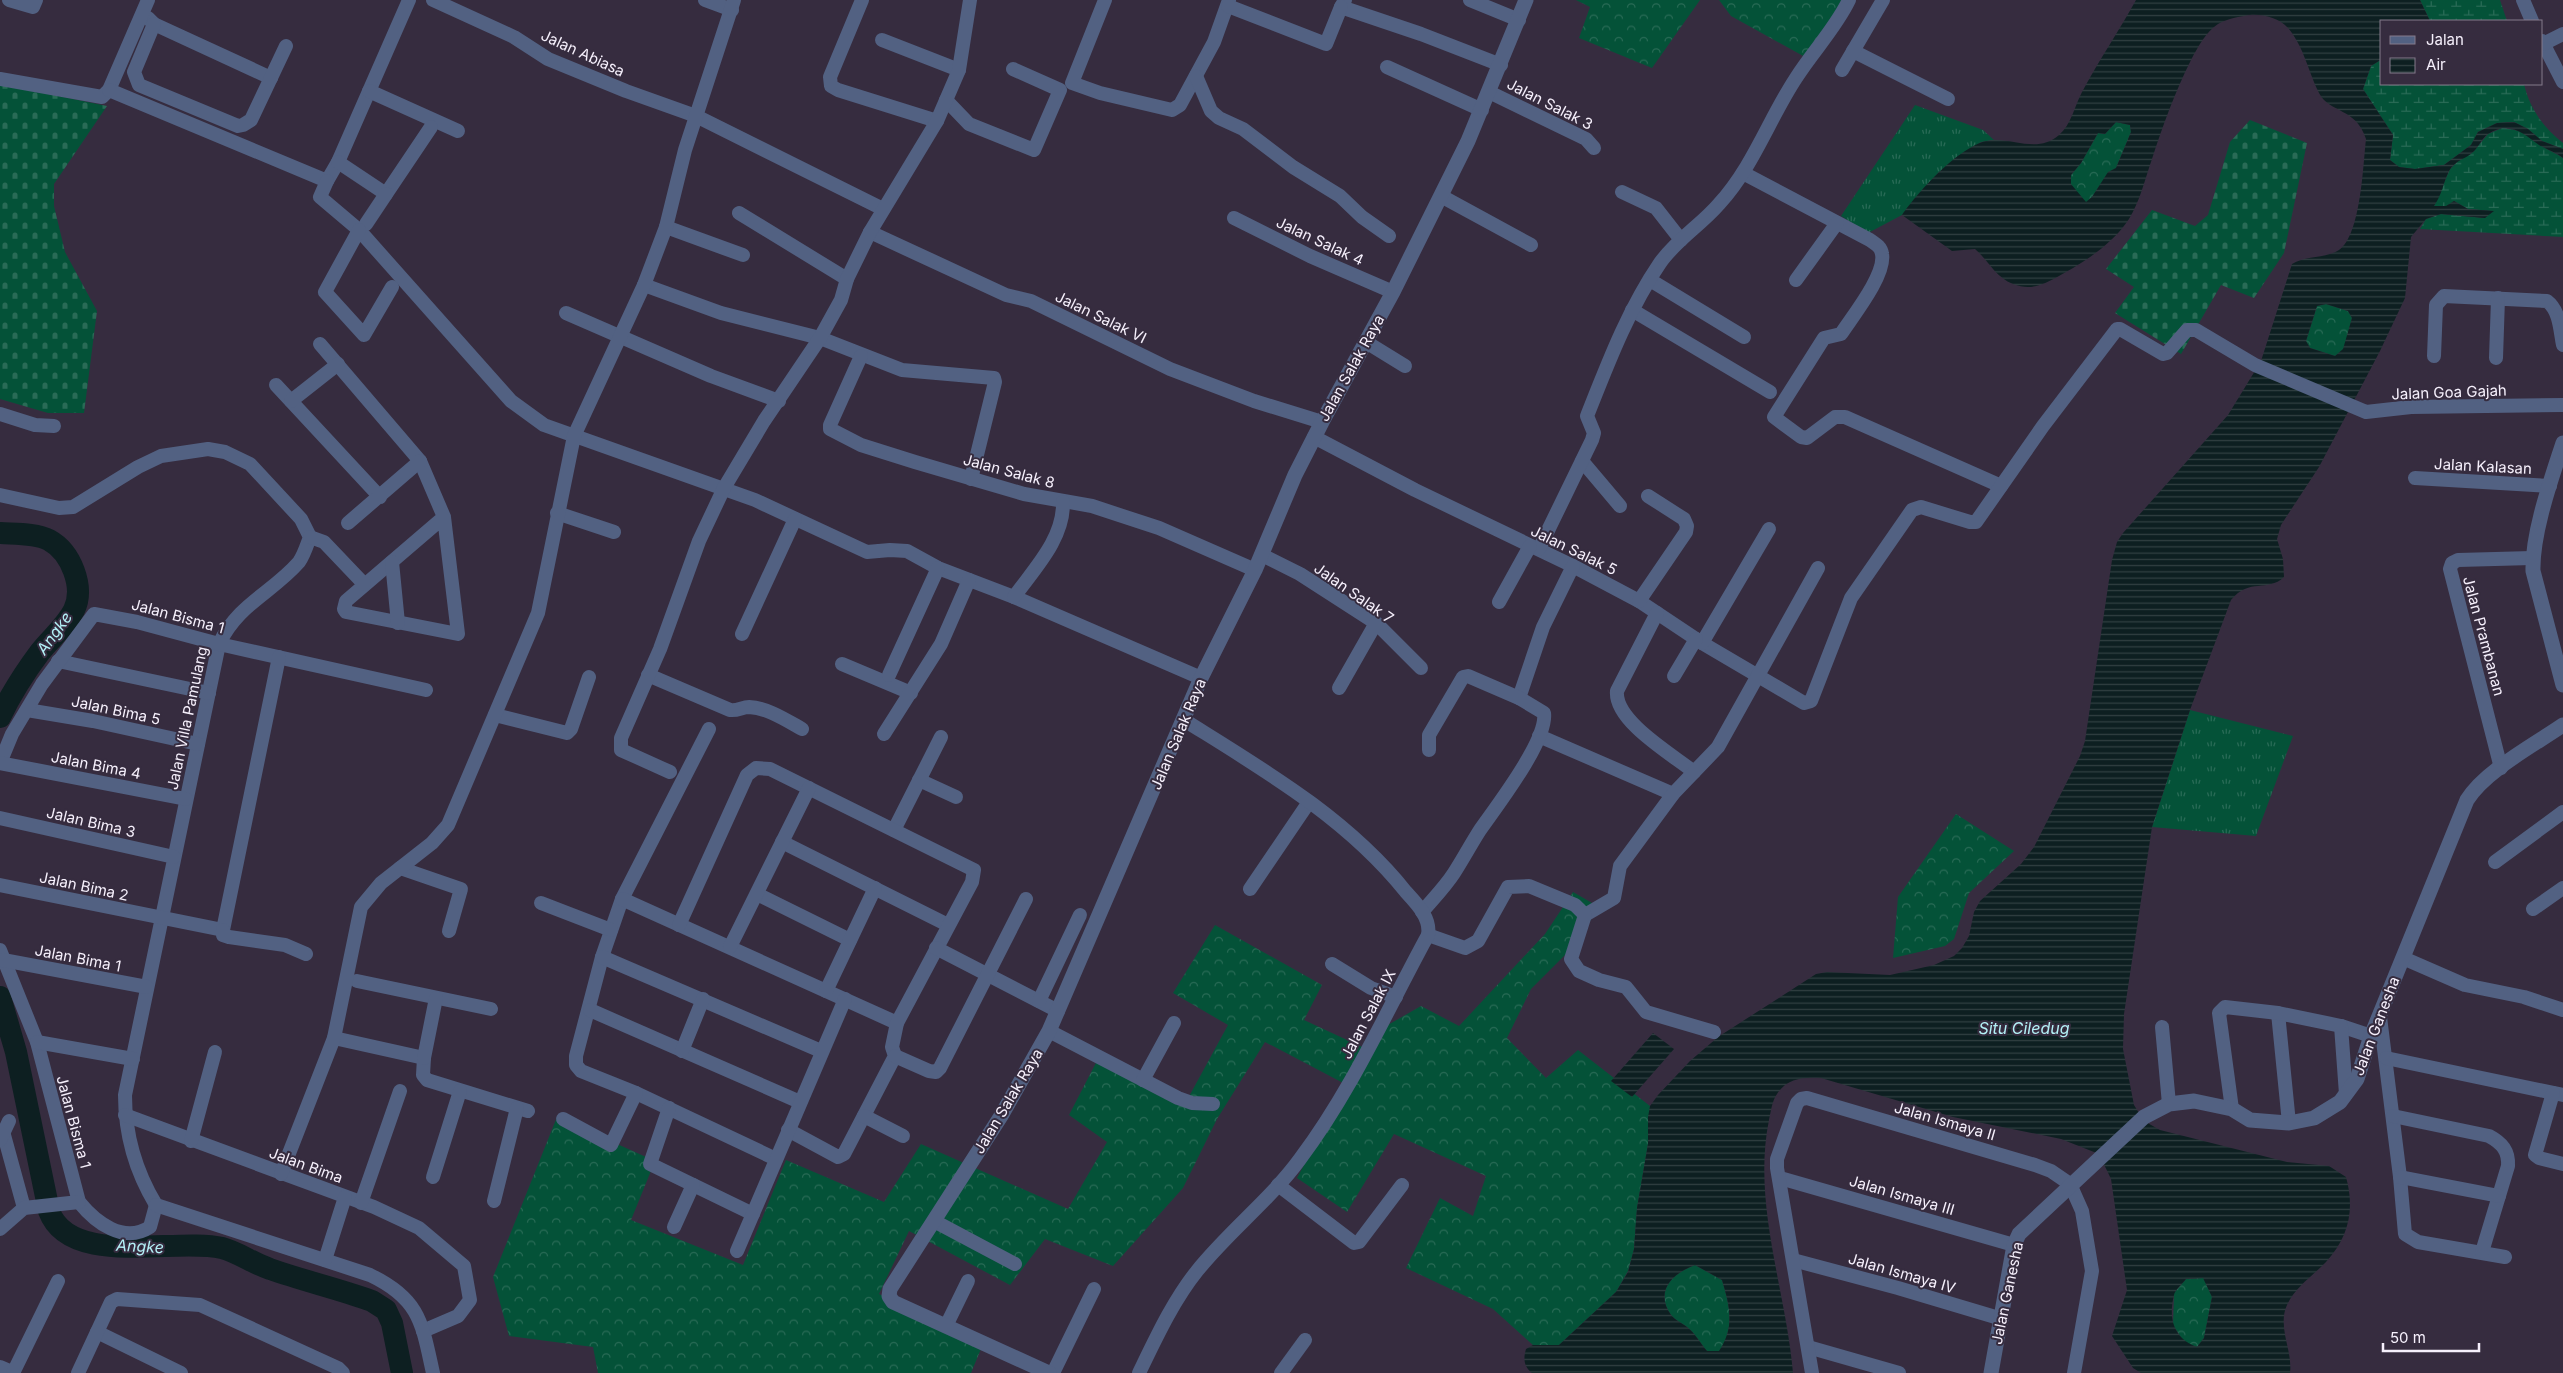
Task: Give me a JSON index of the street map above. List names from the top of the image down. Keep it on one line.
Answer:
{"streets":{"street":["Jalan Abiasa","Jalan Salak 3","Jalan Salak 4","Jalan Salak VI","Jalan Salak Raya","Jalan Goa Gajah","Jalan Kalasan","Jalan Salak 8","Jalan Salak 5","Jalan Salak 7","Jalan Bisma 1","Jalan Prambanan","Jalan Bima 5","Jalan Villa Pamulang","Jalan Bima 4","Jalan Bima 3","Jalan Bima 2","Jalan Bima 1","Jalan Salak IX","Jalan Ganesha","Jalan Ismaya II","Jalan Bima","Jalan Ismaya III","Jalan Ismaya IV"]},"crossings":[["Jalan Salak 3","Jalan Salak Raya"],["Jalan Salak 4","Jalan Salak Raya"],["Jalan Salak VI","Jalan Salak Raya"],["Jalan Salak Raya","Jalan Salak 8"],["Jalan Salak Raya","Jalan Salak 5"],["Jalan Salak Raya","Jalan Salak 7"],["Jalan Goa Gajah","Jalan Salak 5"],["Jalan Bisma 1","Jalan Bima 5"],["Jalan Bisma 1","Jalan Villa Pamulang"],["Jalan Bisma 1","Jalan Bima 4"],["Jalan Bisma 1","Jalan Bima 1"],["Jalan Prambanan","Jalan Ganesha"],["Jalan Bima 5","Jalan Villa Pamulang"],["Jalan Villa Pamulang","Jalan Bima 4"],["Jalan Villa Pamulang","Jalan Bima 3"],["Jalan Villa Pamulang","Jalan Bima 2"],["Jalan Villa Pamulang","Jalan Bima 1"],["Jalan Villa Pamulang","Jalan Bima"],["Jalan Ganesha","Jalan Ismaya II"],["Jalan Ganesha","Jalan Ismaya III"],["Jalan Ganesha","Jalan Ismaya IV"],["Jalan Ismaya II","Jalan Ismaya III"]],"water":["Angke","Situ Ciledug"],"legend":["Jalan","Air"],"scale_bar":"50 m"}
